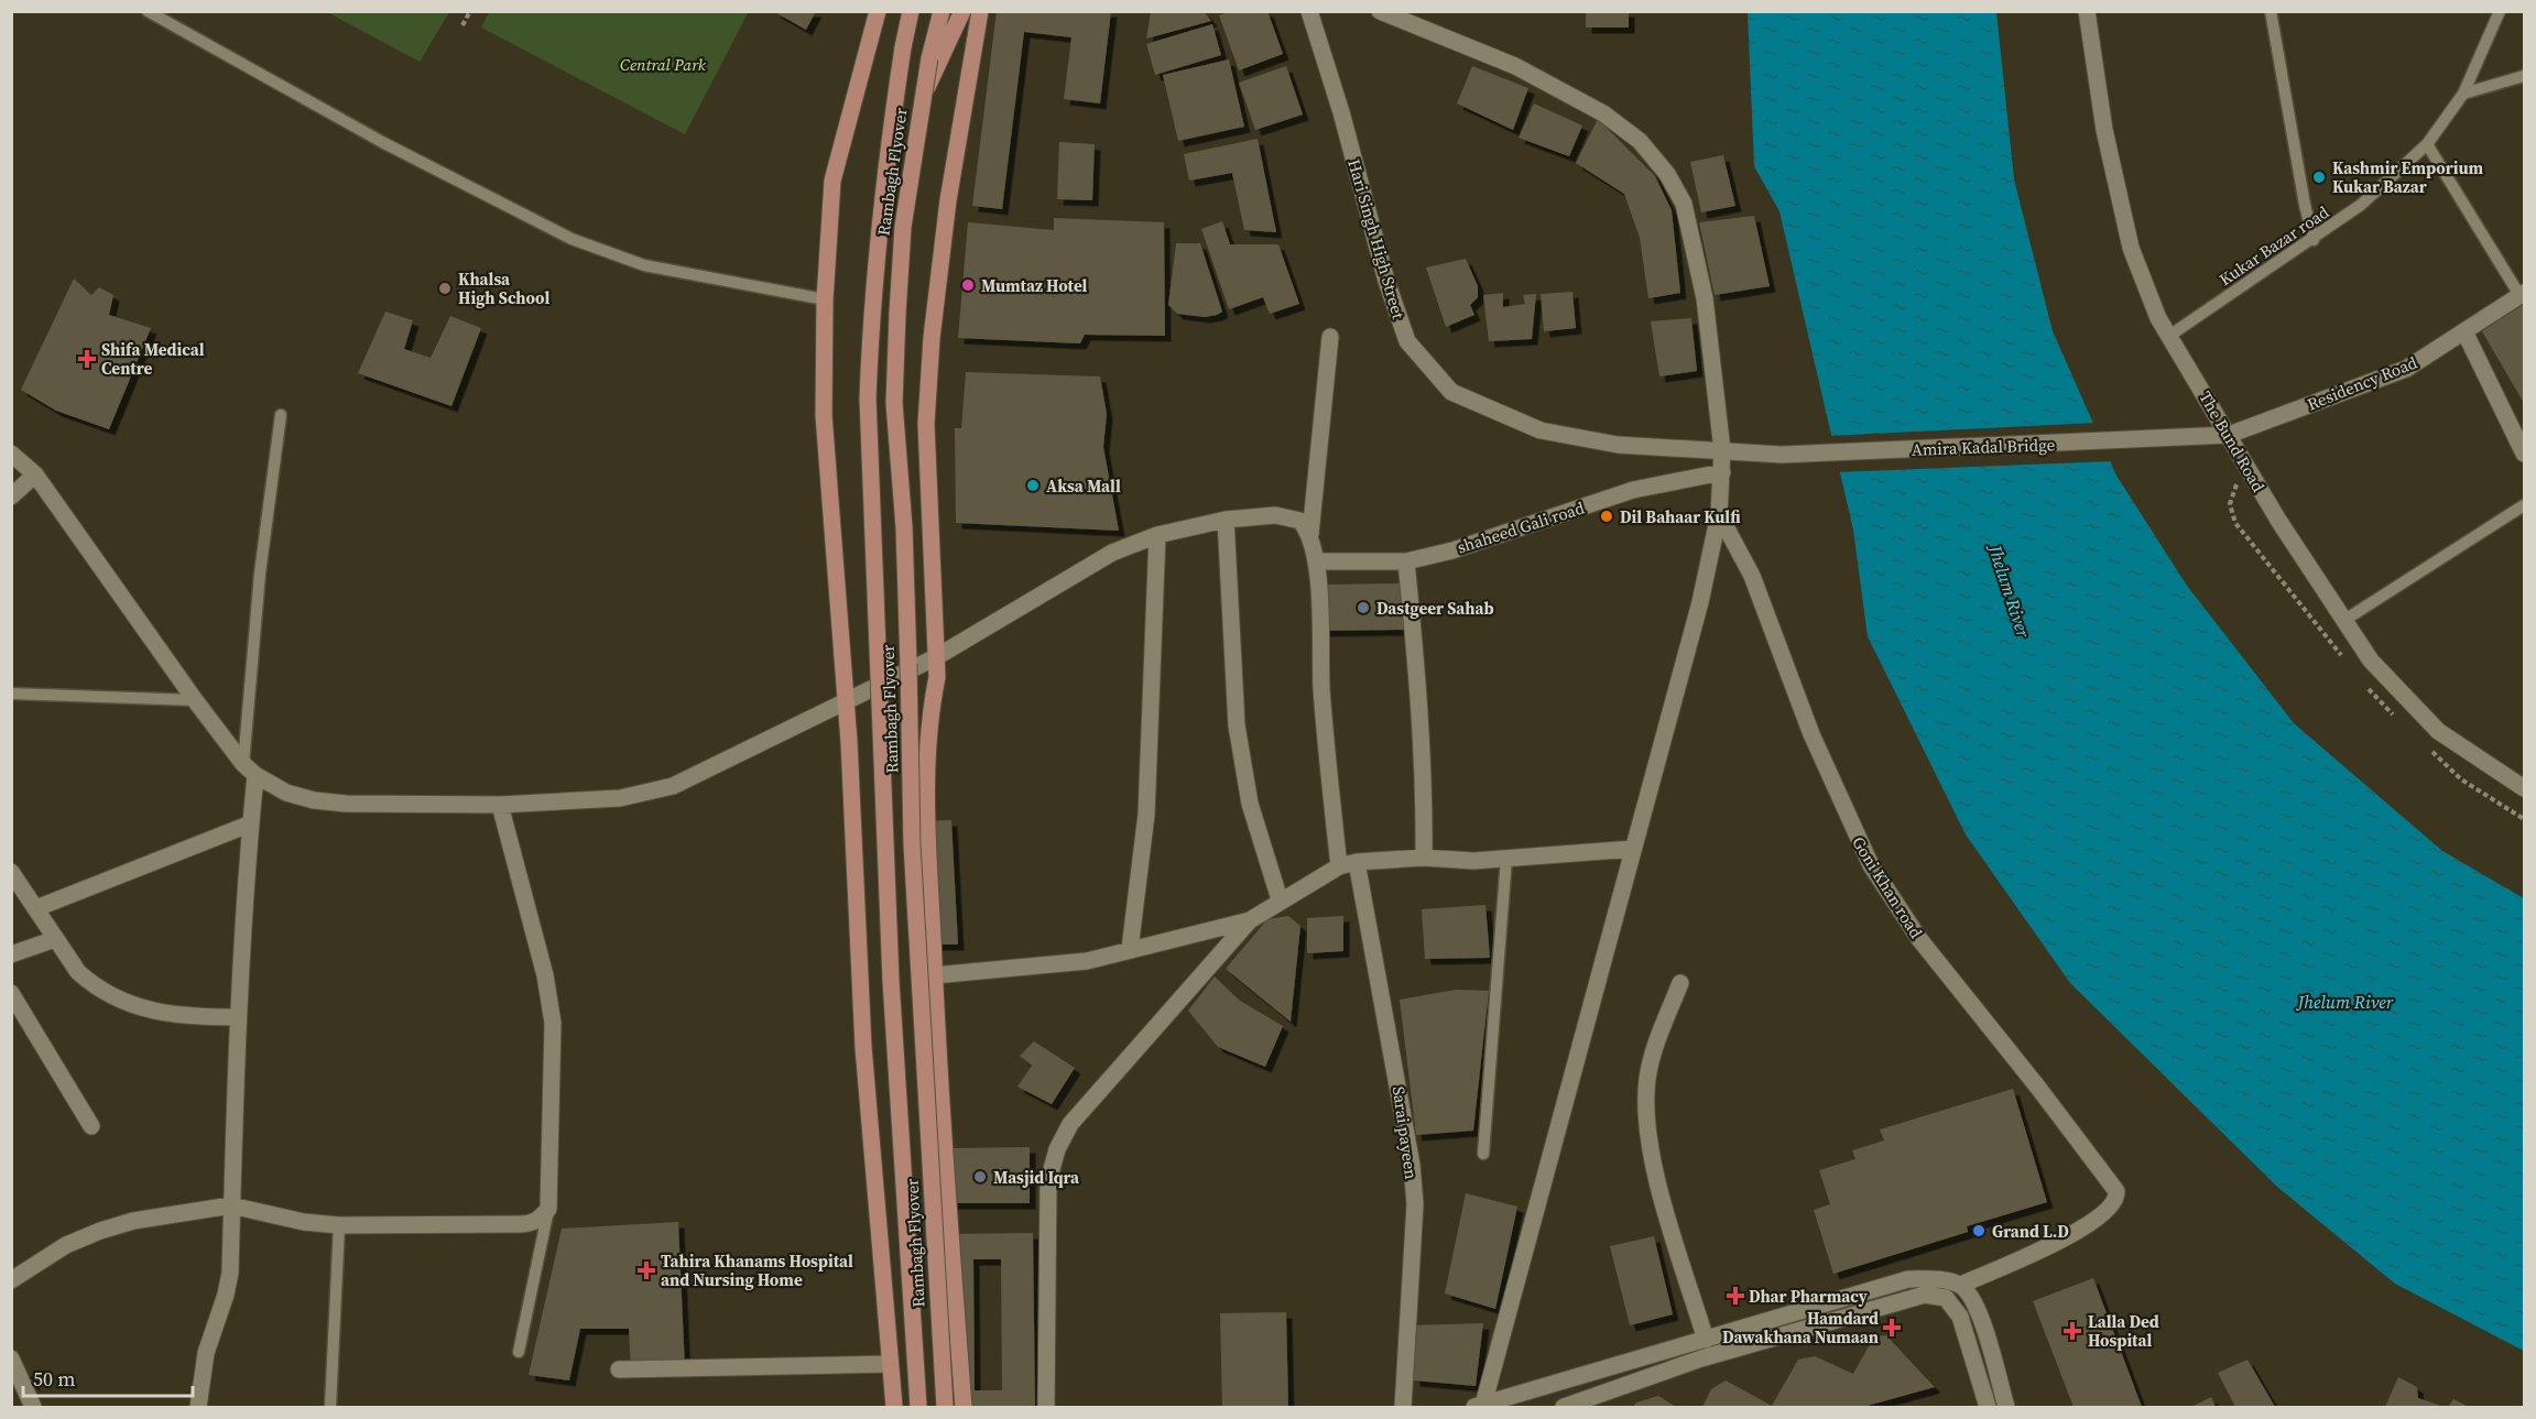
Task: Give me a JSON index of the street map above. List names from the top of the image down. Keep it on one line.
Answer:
{"streets":{"main road":["Rambagh Flyover"],"street":["Hari Singh High Street","Residency Road","The Bund Road","Amira Kadal Bridge","shaheed Gali road","Goni Khan road","Sarai payeen"],"lane":["Kukar Bazar road"]},"crossings":[["Hari Singh High Street","Amira Kadal Bridge"],["Kukar Bazar road","The Bund Road"],["Residency Road","The Bund Road"],["Residency Road","Amira Kadal Bridge"]],"water":["Jhelum River"],"parks":["Central Park"],"places":{"other":["Kashmir Emporium Kukar Bazar","Mumtaz Hotel","Khalsa High School","Aksa Mall","Dil Bahaar Kulfi","Dastgeer Sahab","Masjid Iqra","Grand L.D"],"health":["Shifa Medical Centre","Tahira Khanams Hospital and Nursing Home","Dhar Pharmacy","Hamdard Dawakhana Numaan","Lalla Ded Hospital"]},"scale_bar":"50 m"}
